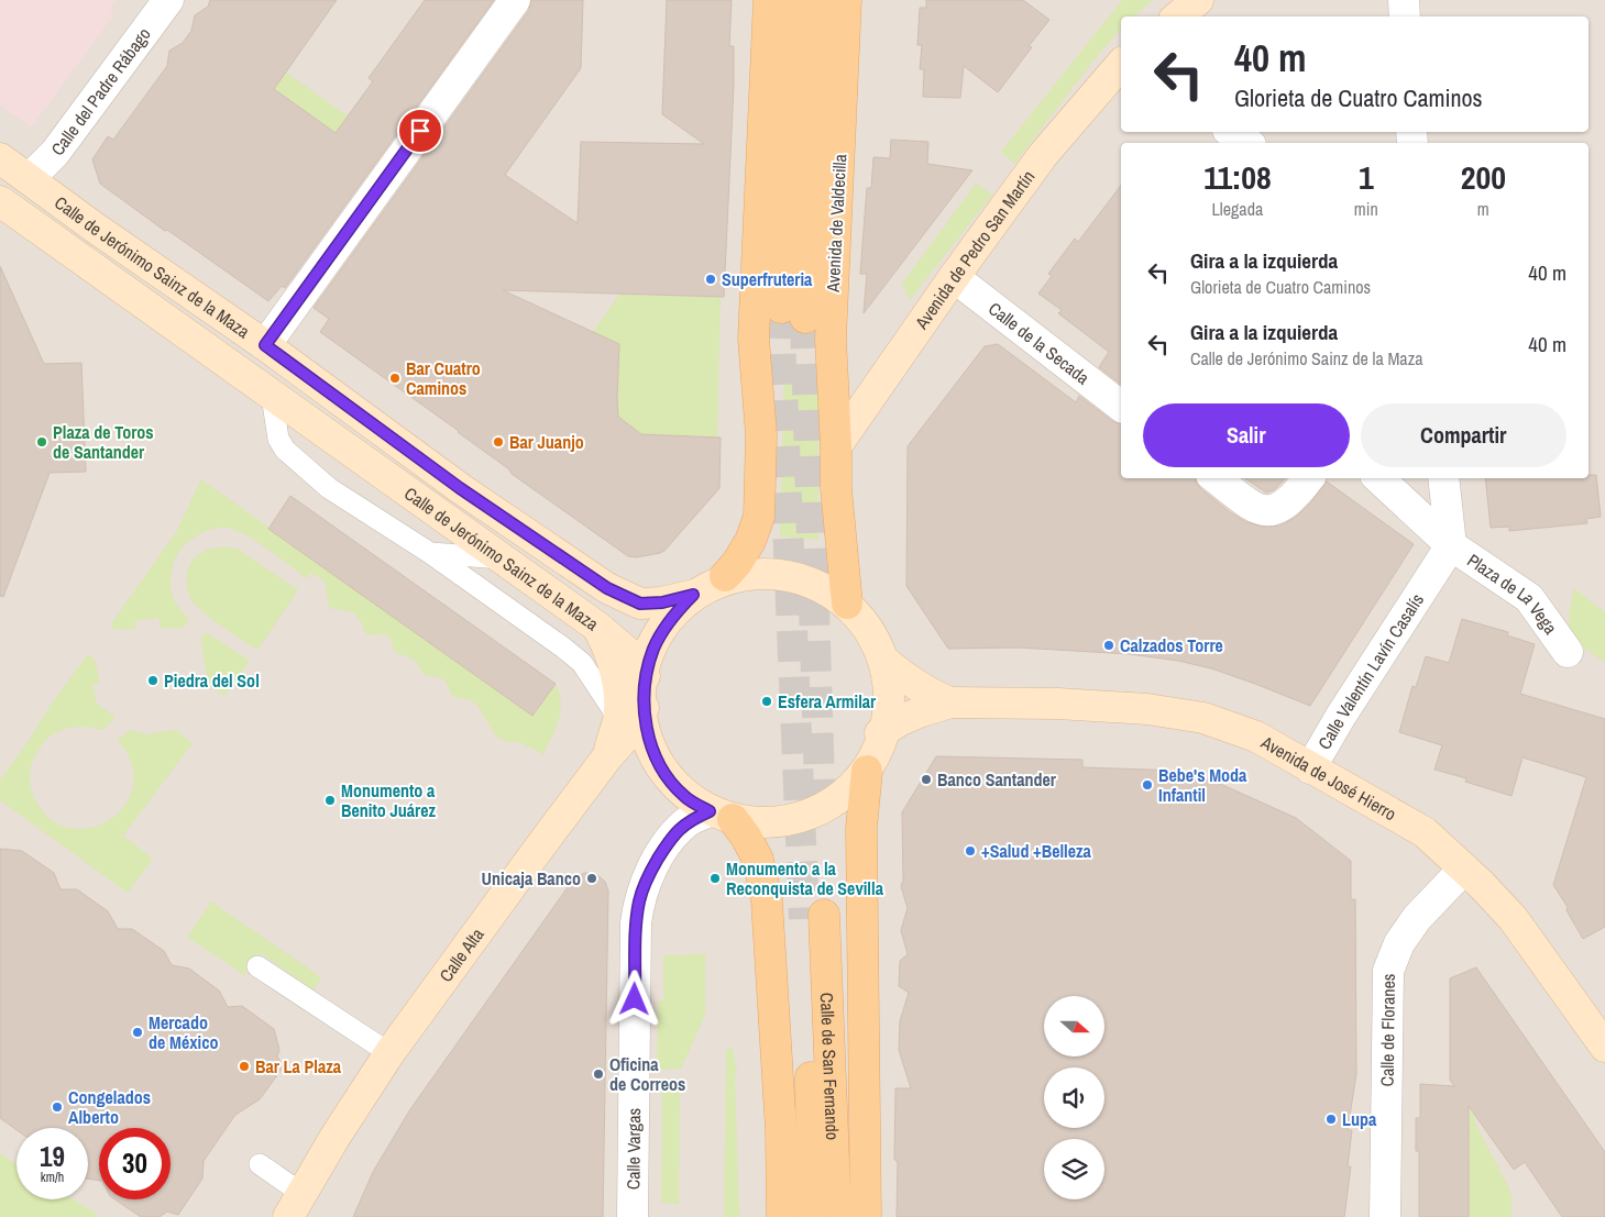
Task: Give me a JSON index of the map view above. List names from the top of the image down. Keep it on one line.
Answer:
{"streets":{"main road":["Avenida de Valdecilla","Avenida de Pedro San Martín","Calle de Jerónimo Sainz de la Maza","Avenida de José Hierro","Calle Alta","Calle de San Fernando"],"street":["Calle del Padre Rábago","Calle de la Secada","Plaza de La Vega","Calle Valentín Lavín Casalís","Calle de Floranes","Calle Vargas"]},"crossings":[["Calle del Padre Rábago","Calle de Jerónimo Sainz de la Maza"],["Avenida de Valdecilla","Avenida de Pedro San Martín"],["Avenida de Pedro San Martín","Calle de la Secada"],["Plaza de La Vega","Calle Valentín Lavín Casalís"],["Calle Valentín Lavín Casalís","Avenida de José Hierro"],["Avenida de José Hierro","Calle de Floranes"]],"places":["Superfruteria","Bar Cuatro Caminos","Plaza de Toros de Santander","Bar Juanjo","Calzados Torre","Piedra del Sol","Esfera Armilar","Banco Santander","Bebe's Moda Infantil","Monumento a Benito Juárez","+Salud +Belleza","Unicaja Banco","Monumento a la Reconquista de Sevilla","Mercado de México","Bar La Plaza","Oficina de Correos","Congelados Alberto","Lupa"],"north":"right","page":{"turn":["40 m","Glorieta de Cuatro Caminos"],"eta":["11:08","Llegada","1","min","200","m"],"list":[{"name":"Gira a la izquierda","note":"Glorieta de Cuatro Caminos","value":"40 m"},{"name":"Gira a la izquierda","note":"Calle de Jerónimo Sainz de la Maza","value":"40 m"}],"buttons":["Salir","Compartir"],"speed":"19 km/h","limit":"30"}}
